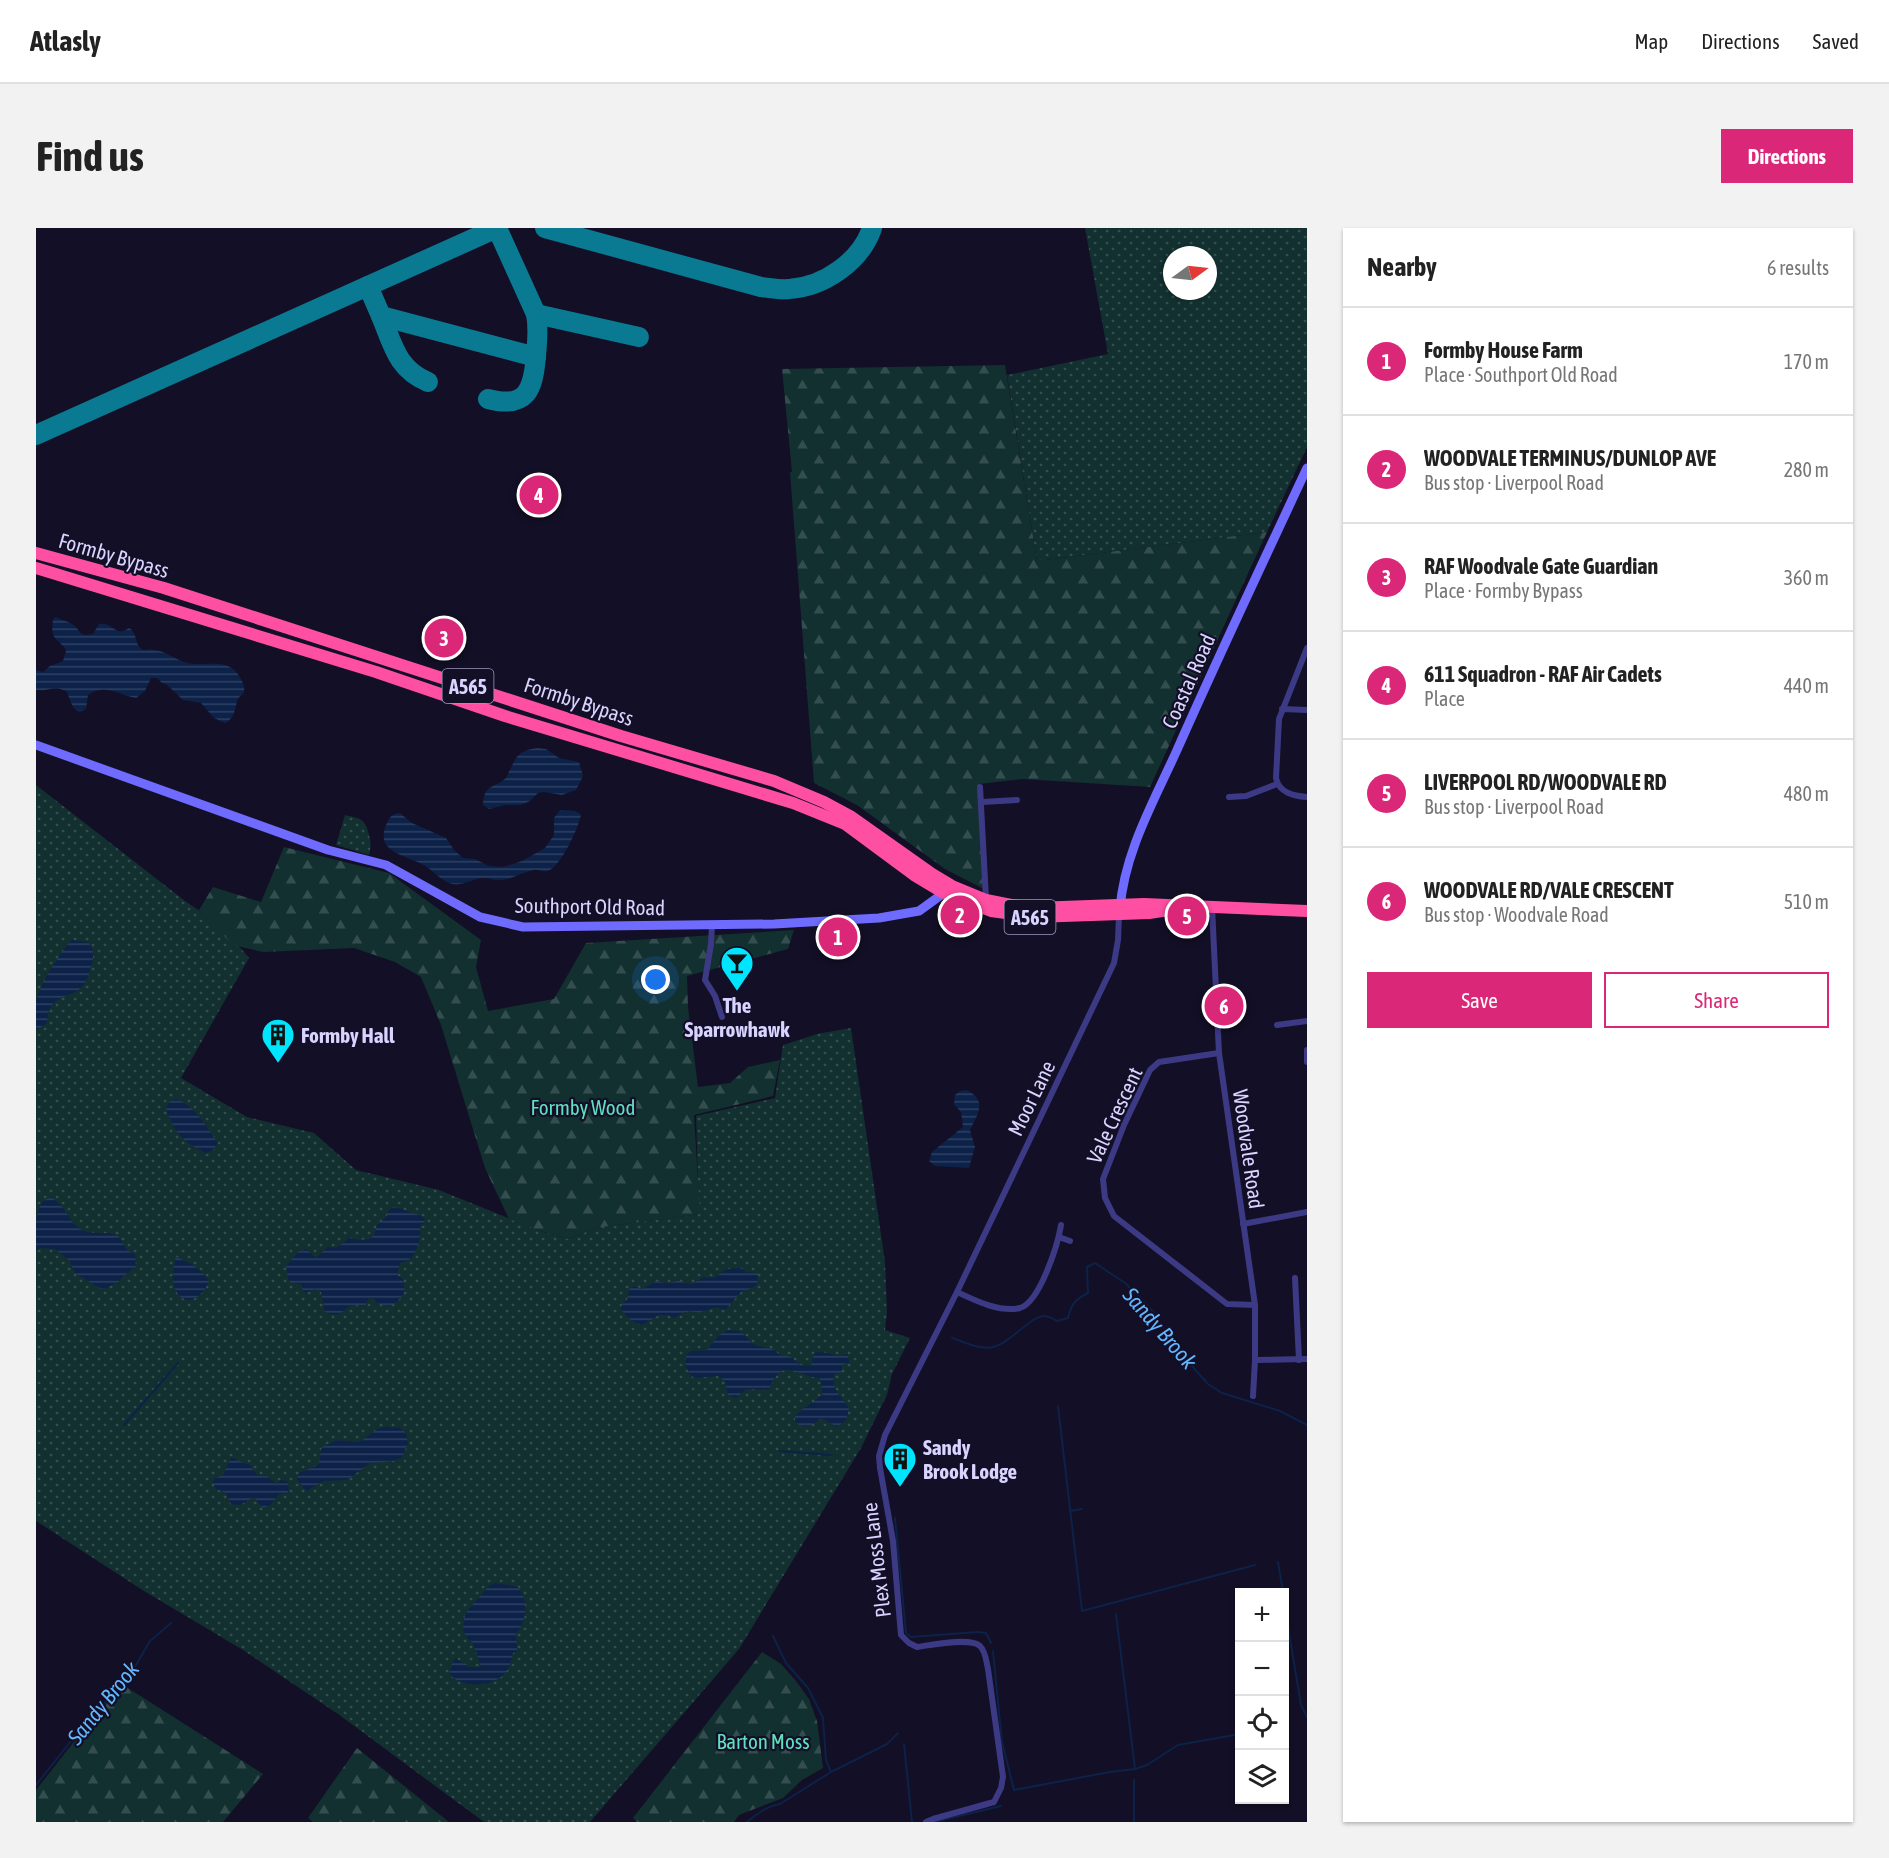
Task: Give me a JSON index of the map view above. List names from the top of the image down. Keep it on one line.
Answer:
{"streets":{"highway":["Formby Bypass","A565"],"street":["Coastal Road","Southport Old Road","Moor Lane","Vale Crescent","Woodvale Road","Plex Moss Lane"]},"crossings":[["Formby Bypass","A565"],["Formby Bypass","Southport Old Road"],["Coastal Road","A565"],["Coastal Road","Moor Lane"],["A565","Southport Old Road"],["A565","Moor Lane"],["A565","Woodvale Road"],["Moor Lane","Plex Moss Lane"],["Vale Crescent","Woodvale Road"]],"water":["Sandy Brook"],"parks":["Formby Wood","Barton Moss"],"places":{"bar":["The Sparrowhawk"],"building":["Formby Hall","Sandy Brook Lodge"]},"north":"right","page":{"header":"Atlasly","nav":["Map","Directions","Saved"],"buttons":["Directions",["Save","Share"]],"title":"Find us","heading":["Nearby","6 results"],"list":[{"mark":"1","name":"Formby House Farm","note":"Place · Southport Old Road","value":"170 m"},{"mark":"2","name":"WOODVALE TERMINUS/DUNLOP AVE","note":"Bus stop · Liverpool Road","value":"280 m"},{"mark":"3","name":"RAF Woodvale Gate Guardian","note":"Place · Formby Bypass","value":"360 m"},{"mark":"4","name":"611 Squadron - RAF Air Cadets","note":"Place","value":"440 m"},{"mark":"5","name":"LIVERPOOL RD/WOODVALE RD","note":"Bus stop · Liverpool Road","value":"480 m"},{"mark":"6","name":"WOODVALE RD/VALE CRESCENT","note":"Bus stop · Woodvale Road","value":"510 m"}],"pins":["4","3","2","5","1","6"],"map_buttons":["+","−"]}}
